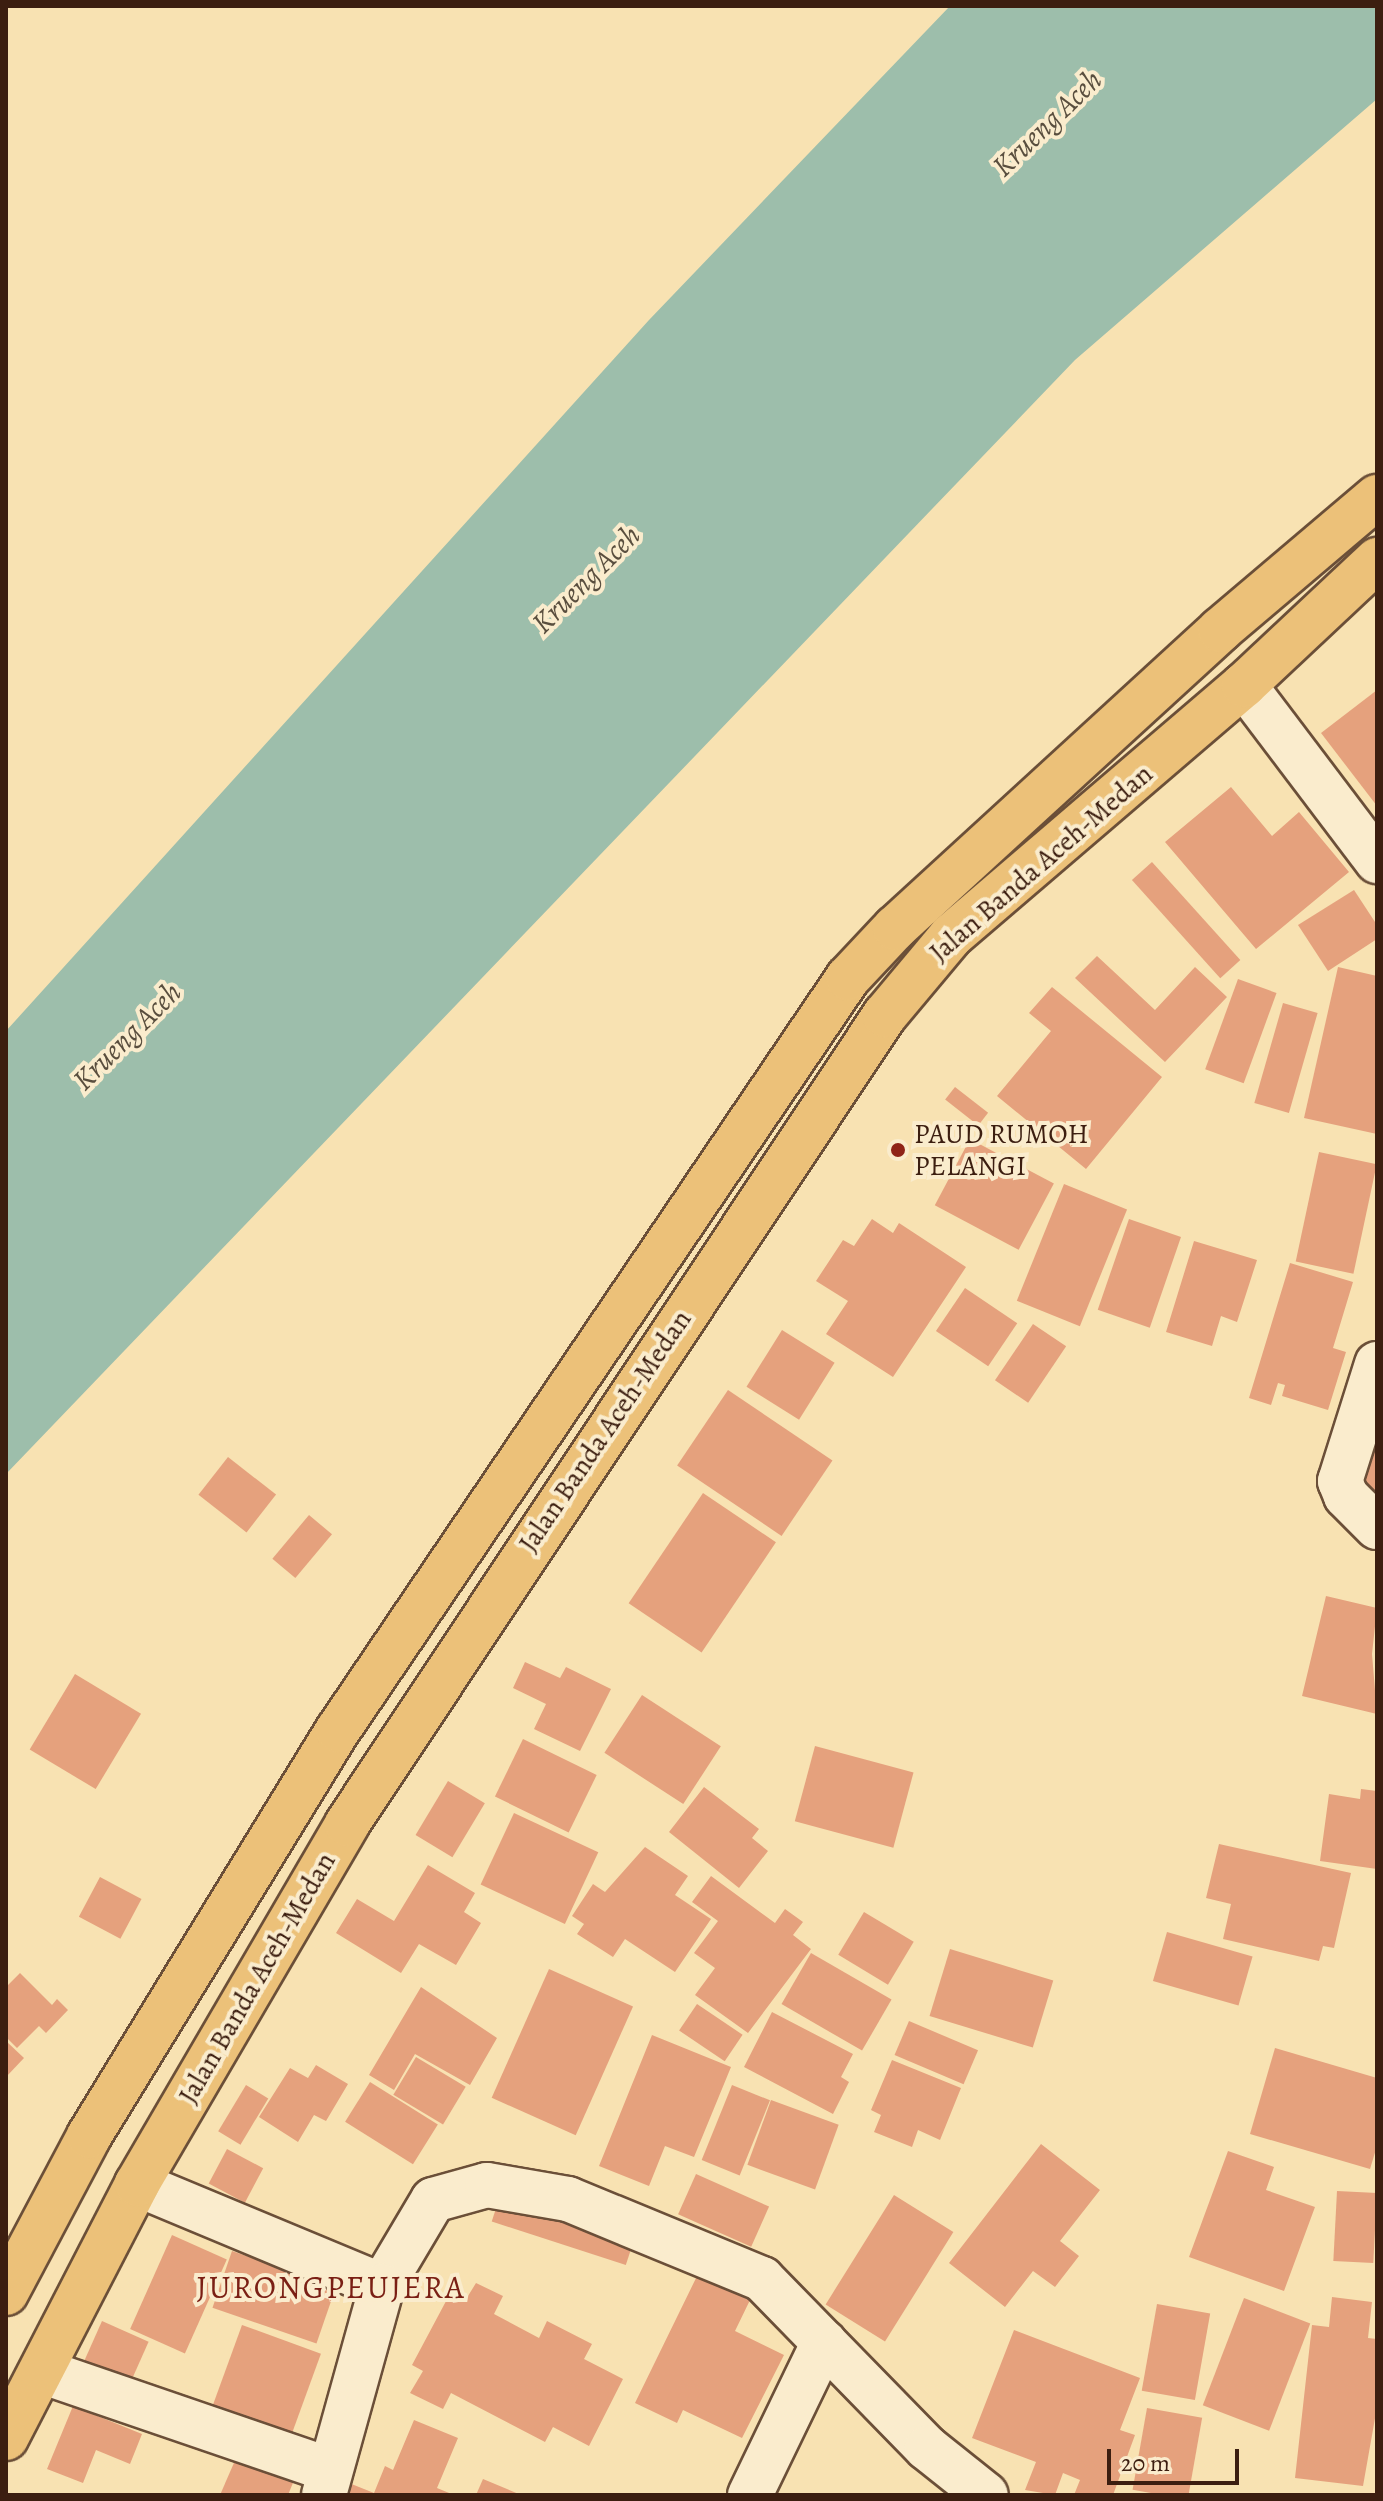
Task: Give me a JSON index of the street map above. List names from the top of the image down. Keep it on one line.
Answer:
{"streets":{"highway":["Jalan Banda Aceh-Medan"]},"districts":["JURONGPEUJERA"],"water":["Krueng Aceh"],"places":["PAUD RUMOH PELANGI"],"scale_bar":"20 m"}
